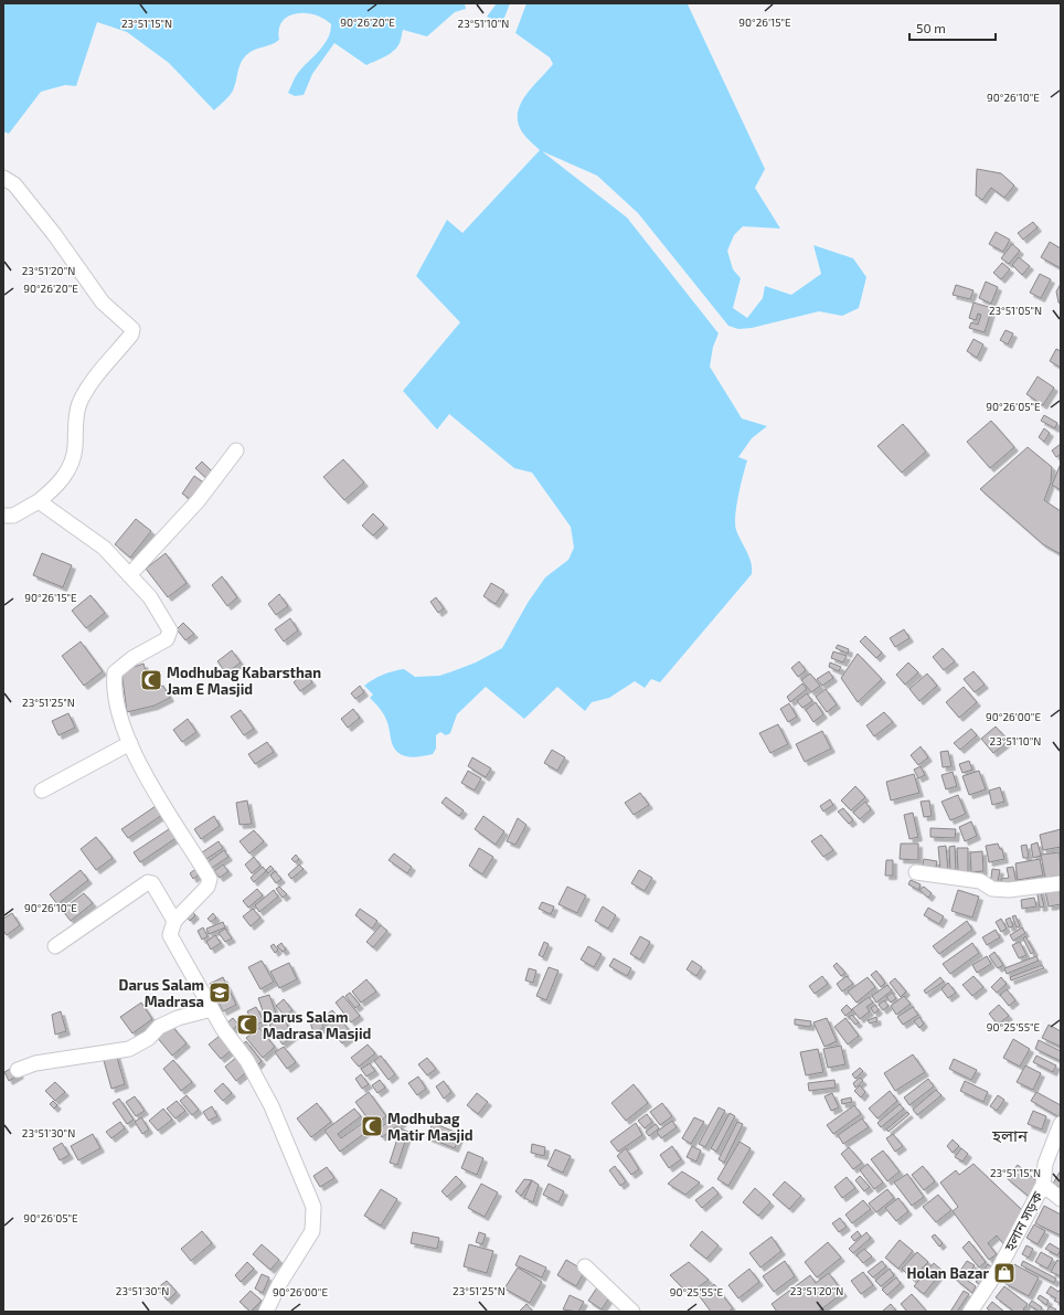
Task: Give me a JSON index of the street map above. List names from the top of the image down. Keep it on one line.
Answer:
{"streets":{"street":["হলান সড়ক"]},"districts":["হলান"],"places":{"mosque":["Modhubag Kabarsthan Jam E Masjid","Darus Salam Madrasa Masjid","Modhubag Matir Masjid"],"school or university":["Darus Salam Madrasa"],"shop":["Holan Bazar"]},"scale_bar":"50 m","coordinates":["90°26'20\"E","90°26'15\"E","23°51'15\"N","23°51'10\"N","90°26'10\"E","23°51'20\"N","23°51'05\"N","90°26'05\"E","23°51'25\"N","90°26'00\"E","90°25'55\"E","23°51'30\"N"]}
